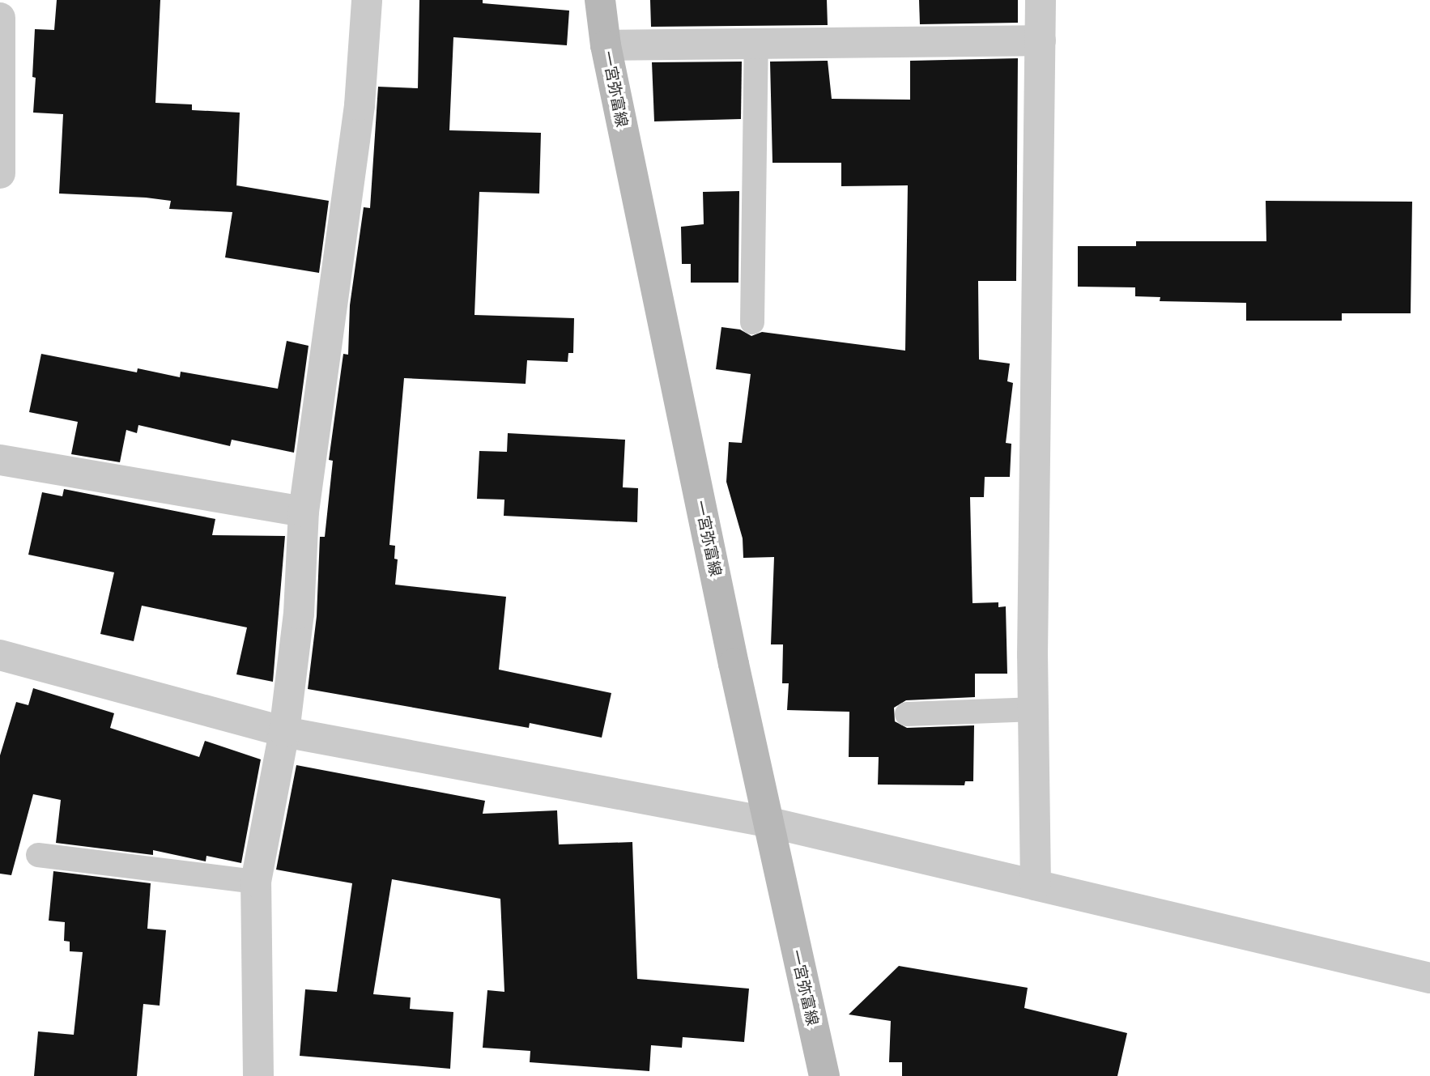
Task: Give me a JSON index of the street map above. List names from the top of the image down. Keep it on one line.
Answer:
{"streets":{"main road":["一宮弥富線"]}}
